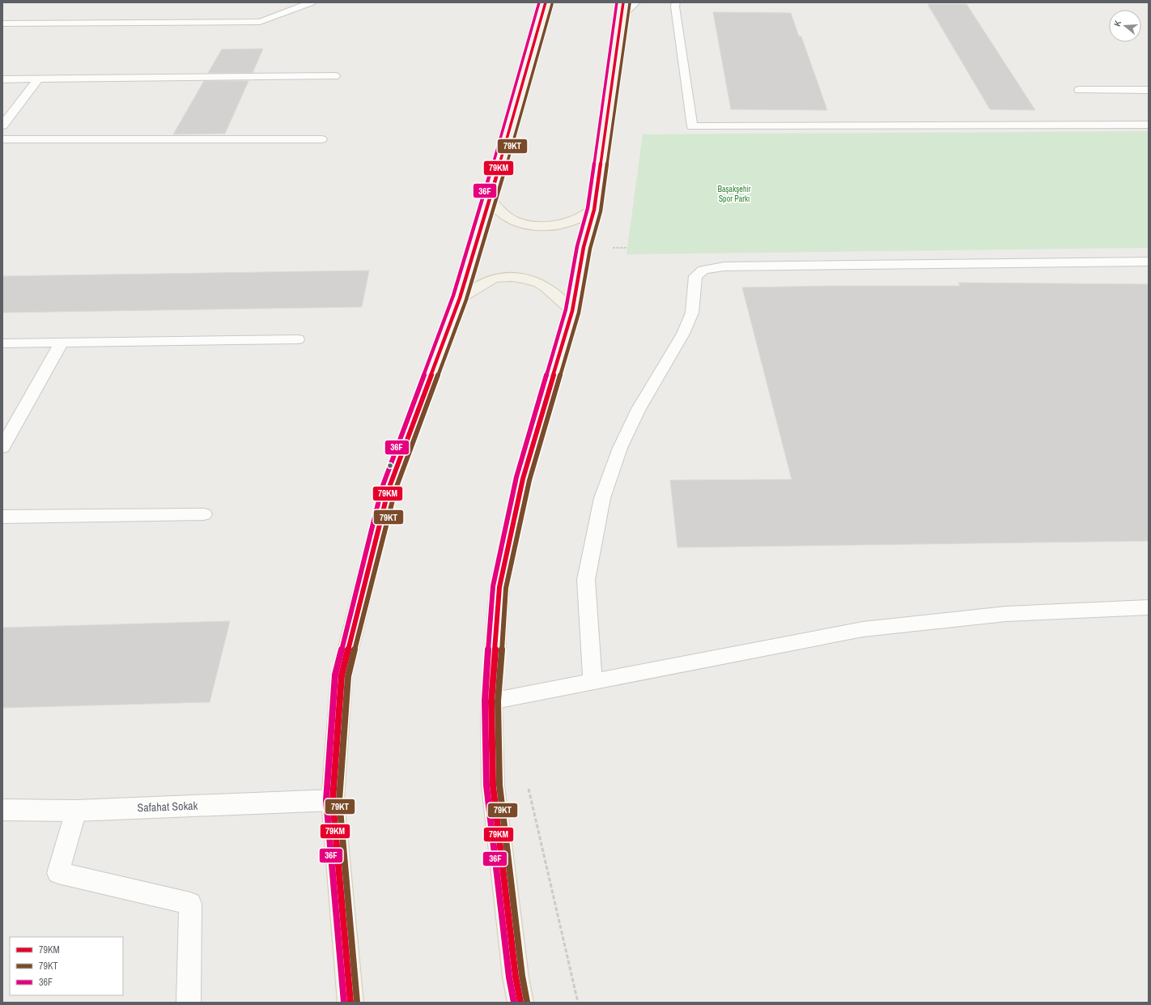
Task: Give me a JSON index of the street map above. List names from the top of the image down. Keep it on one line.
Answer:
{"streets":{"street":["Safahat Sokak"]},"parks":["Başakşehir Spor Parkı"],"lines":["transit line 79KM","transit line 36F","transit line 79KT"],"legend":["79KM","79KT","36F"],"north":"left"}
